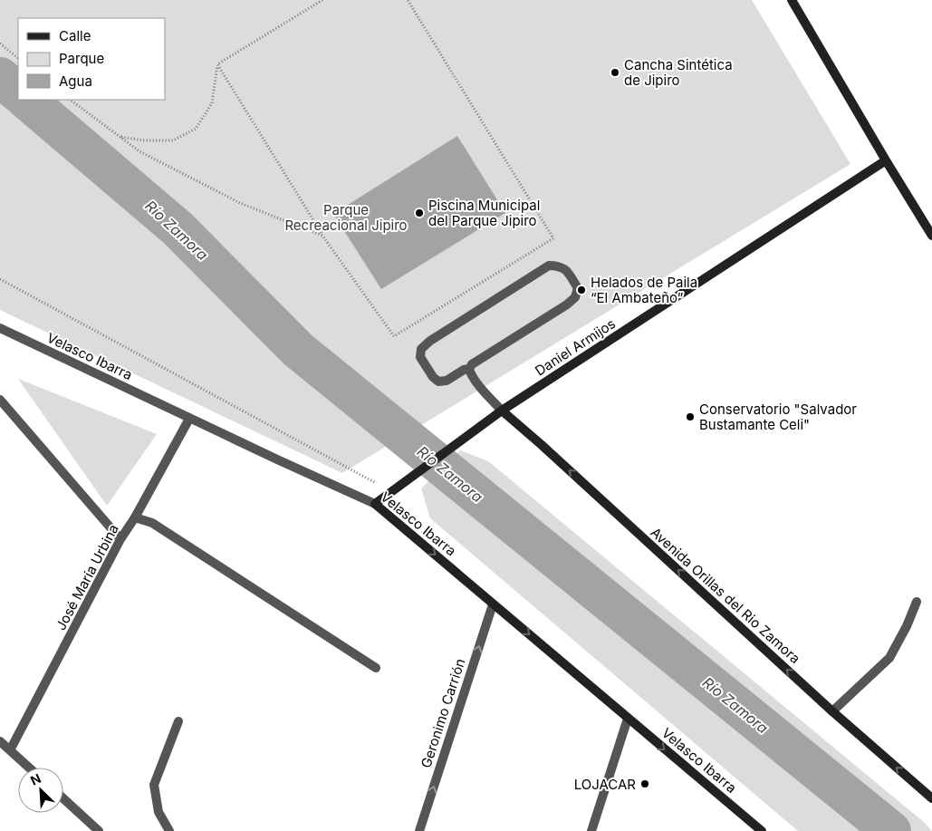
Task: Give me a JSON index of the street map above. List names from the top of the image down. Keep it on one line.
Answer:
{"streets":{"main road":["Daniel Armijos","Velasco Ibarra","Avenida Orillas del Rio Zamora"],"street":["José María Urbina","Geronimo Carrión"]},"crossings":[["Daniel Armijos","Velasco Ibarra"],["Daniel Armijos","Avenida Orillas del Rio Zamora"],["Velasco Ibarra","José María Urbina"],["Velasco Ibarra","Geronimo Carrión"]],"one_way":["Velasco Ibarra","Avenida Orillas del Rio Zamora","Geronimo Carrión"],"water":["Río Zamora"],"parks":["Parque Recreacional Jipiro"],"places":["Cancha Sintética de Jipiro","Piscina Municipal del Parque Jipiro","Helados de Paila “El Ambateño”","Conservatorio \"Salvador Bustamante Celi\"","LOJACAR"],"legend":["Calle","Parque","Agua"],"north":"top left"}
